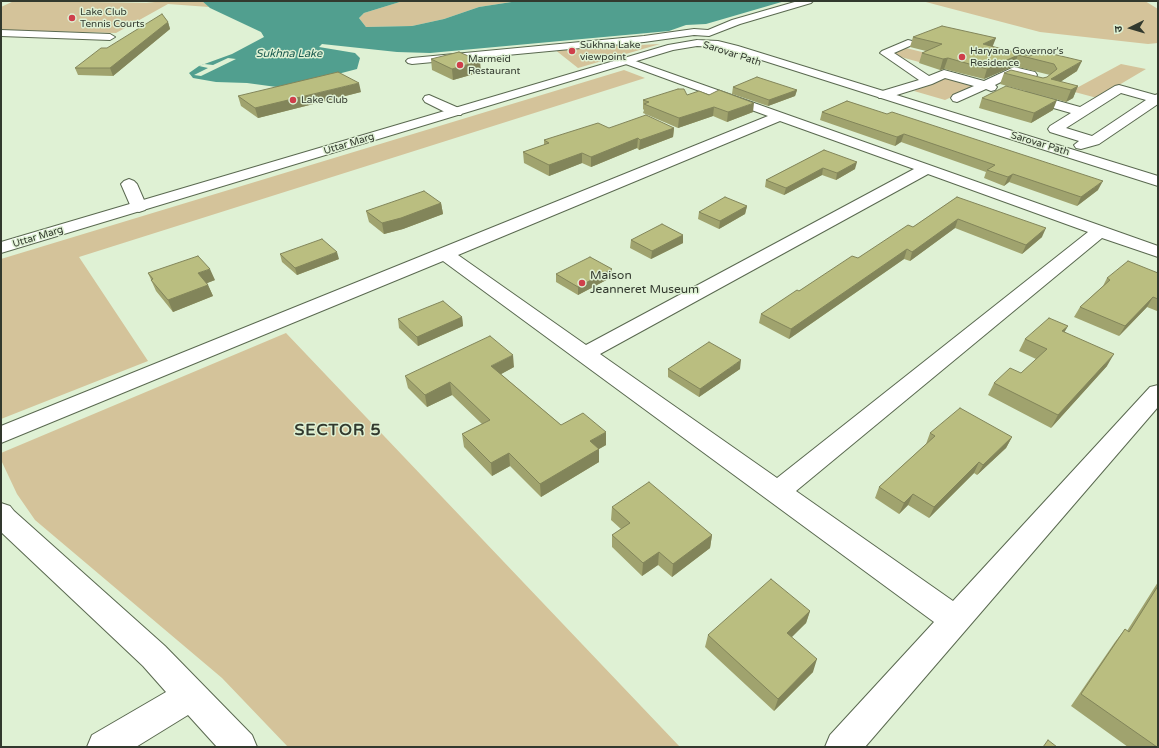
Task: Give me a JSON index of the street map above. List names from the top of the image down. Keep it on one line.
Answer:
{"streets":{"street":["Sarovar Path","Uttar Marg"]},"crossings":[["Sarovar Path","Uttar Marg"]],"districts":["SECTOR 5"],"water":["Sukhna Lake"],"places":["Lake Club Tennis Courts","Sukhna Lake viewpoint","Haryana Governor's Residence","Marmeid Restaurant","Lake Club","Maison Jeanneret Museum"],"north":"left"}
